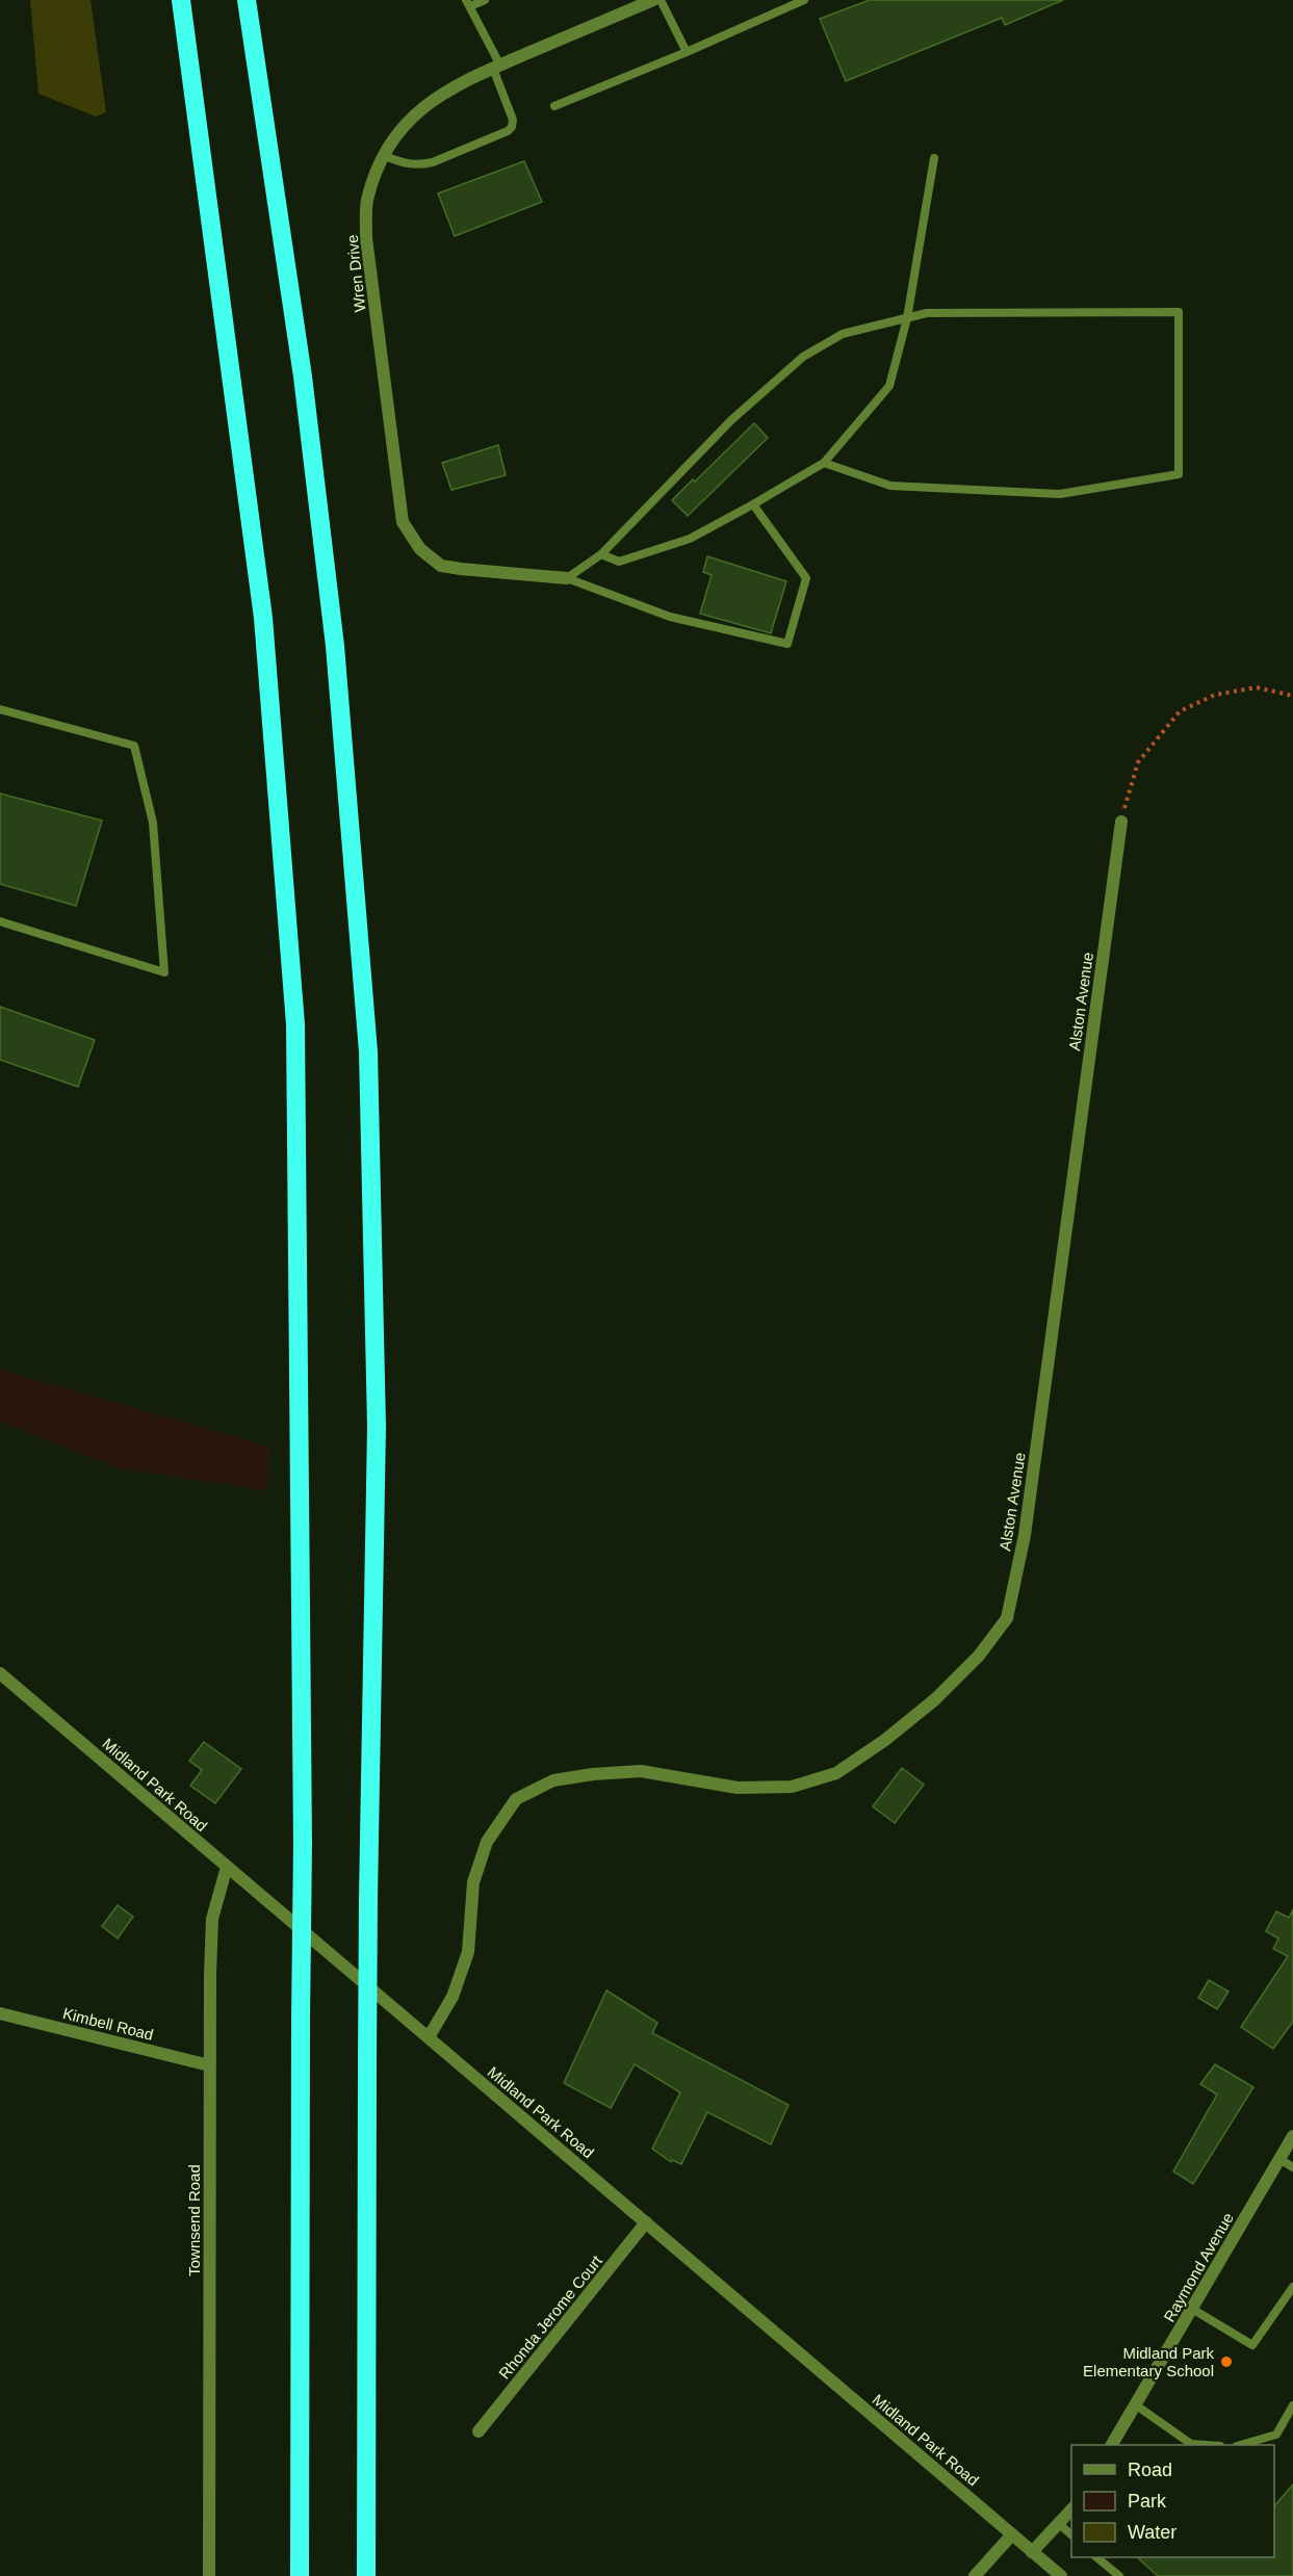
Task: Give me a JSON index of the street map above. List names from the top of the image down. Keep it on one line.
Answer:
{"streets":{"street":["Wren Drive","Alston Avenue","Midland Park Road","Kimbell Road","Townsend Road","Raymond Avenue","Rhonda Jerome Court"]},"crossings":[["Alston Avenue","Midland Park Road"],["Midland Park Road","Townsend Road"],["Midland Park Road","Rhonda Jerome Court"],["Kimbell Road","Townsend Road"]],"places":["Midland Park Elementary School"],"legend":["Road","Park","Water"]}
